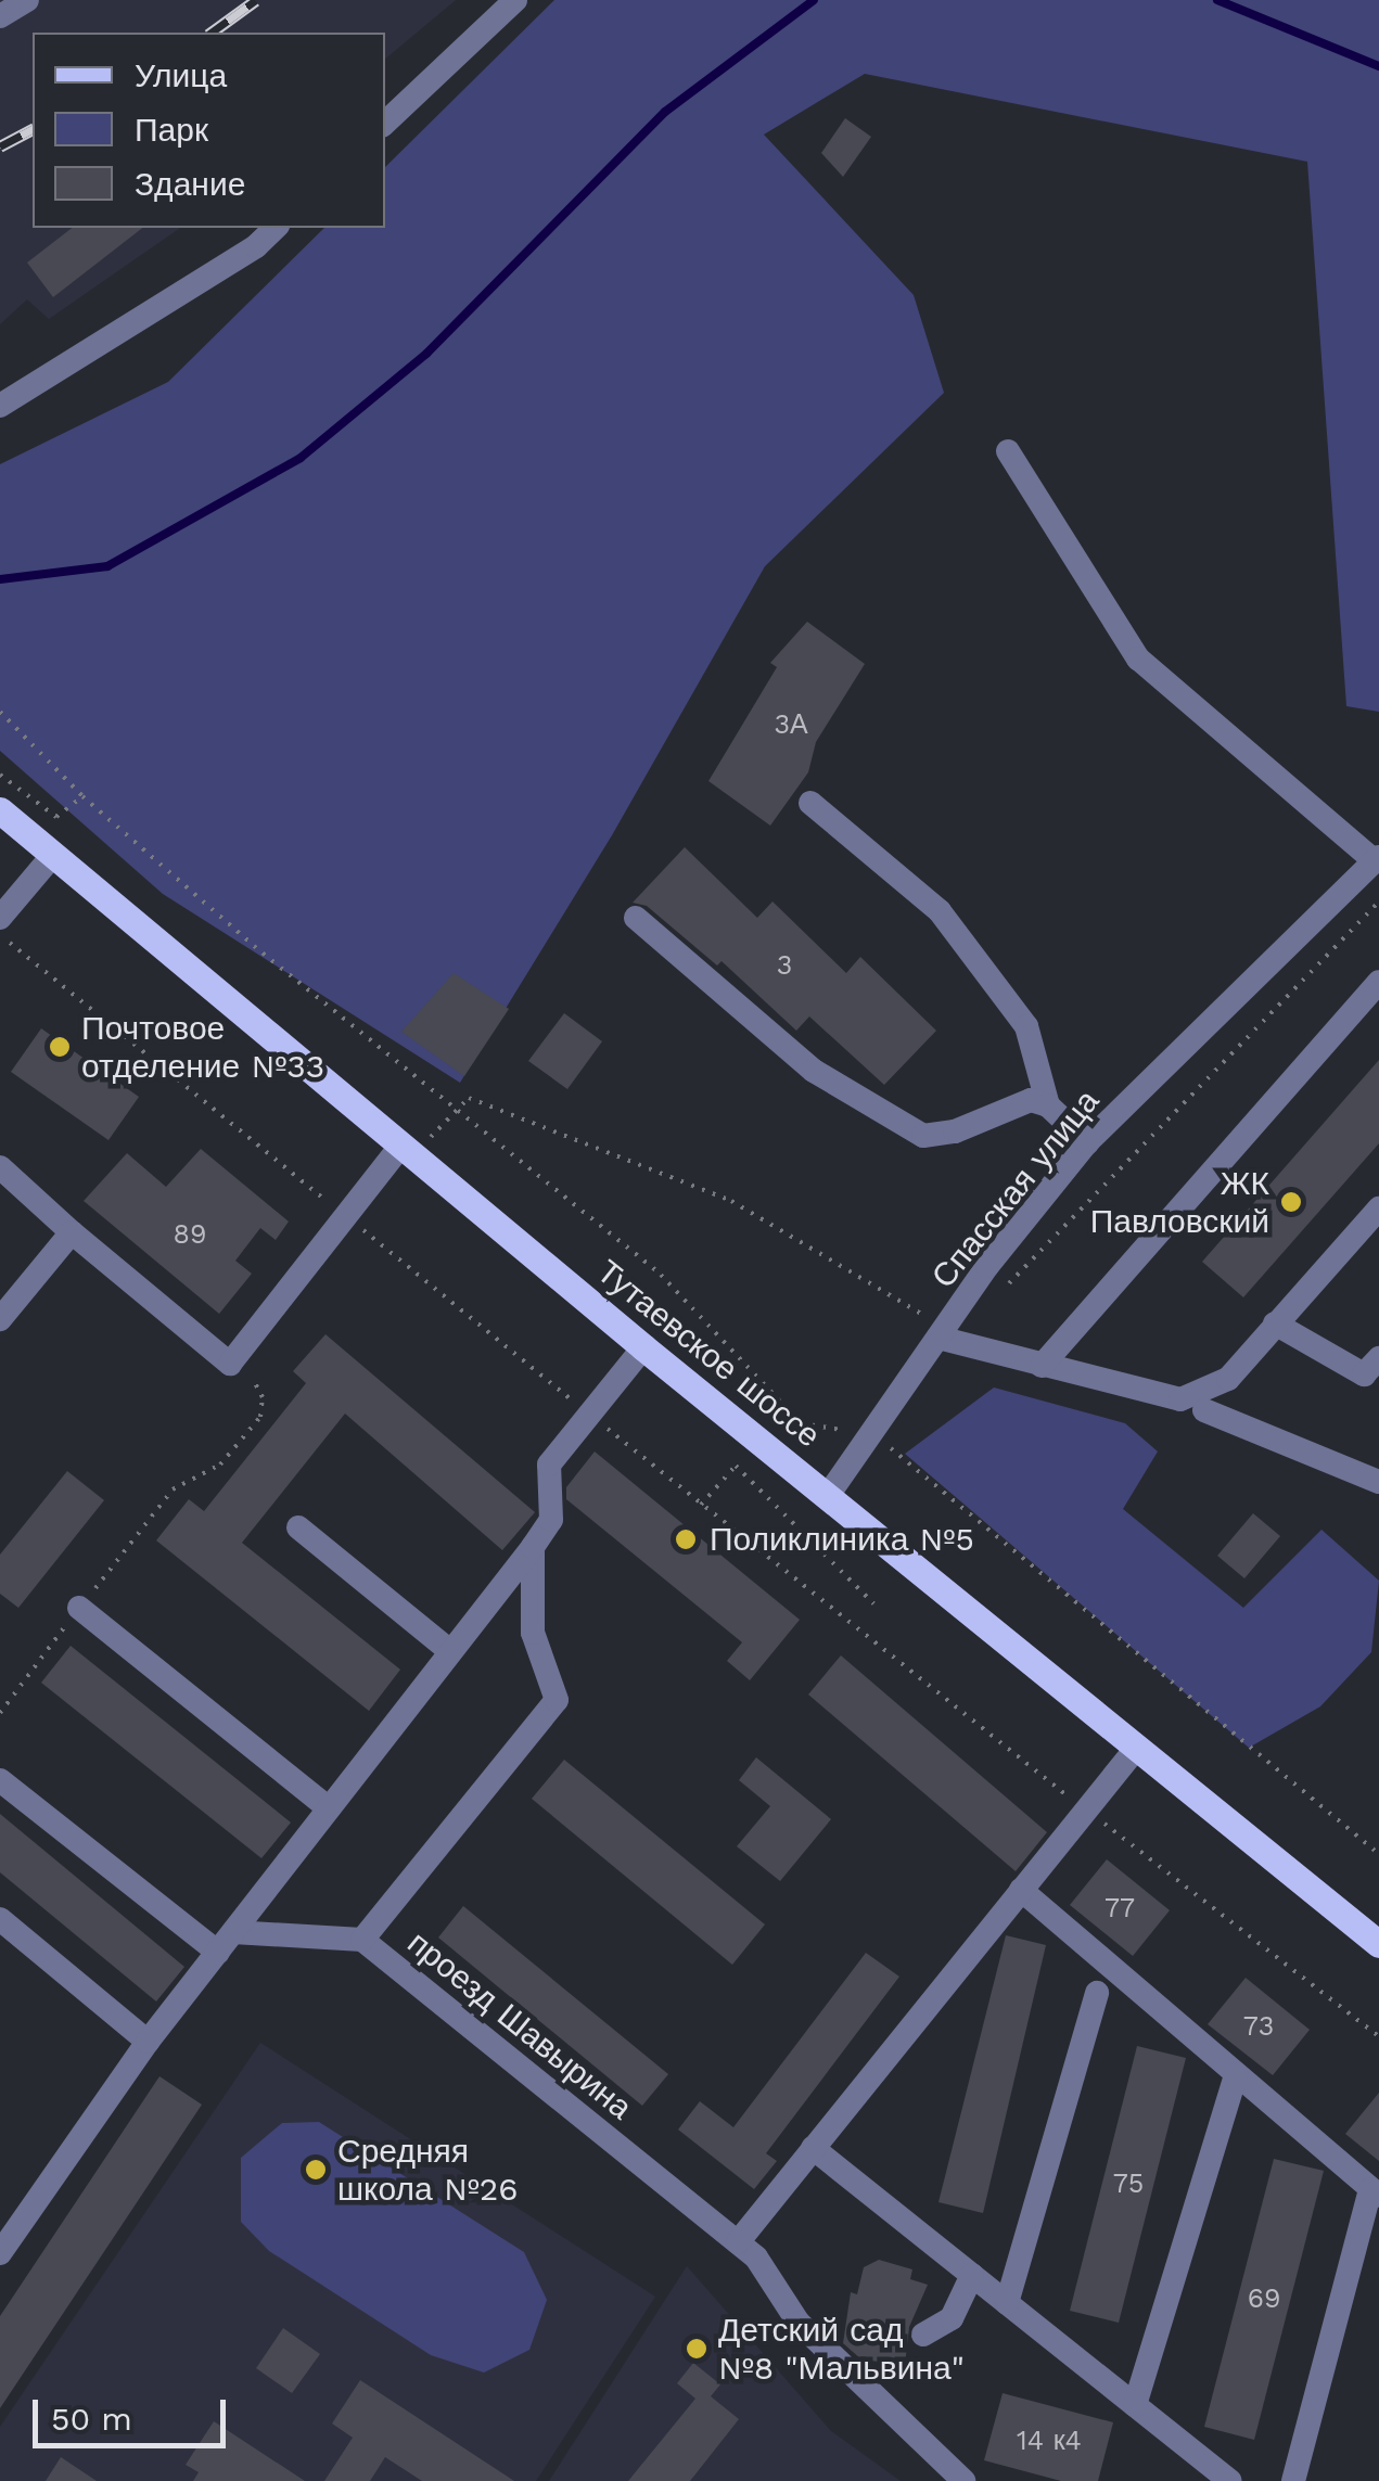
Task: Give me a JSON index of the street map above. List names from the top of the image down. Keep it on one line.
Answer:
{"streets":{"main road":["Тутаевское шоссе"],"street":["Спасская улица","проезд Шавырина"]},"crossings":[["Спасская улица","Тутаевское шоссе"]],"places":["Почтовое отделение №33","ЖК Павловский","Поликлиника №5","Средняя школа №26","Детский сад №8 \"Мальвина\""],"house_numbers":["3А","3","89","77","73","75","69","14 к4"],"legend":["Улица","Парк","Здание"],"scale_bar":"50 m"}
